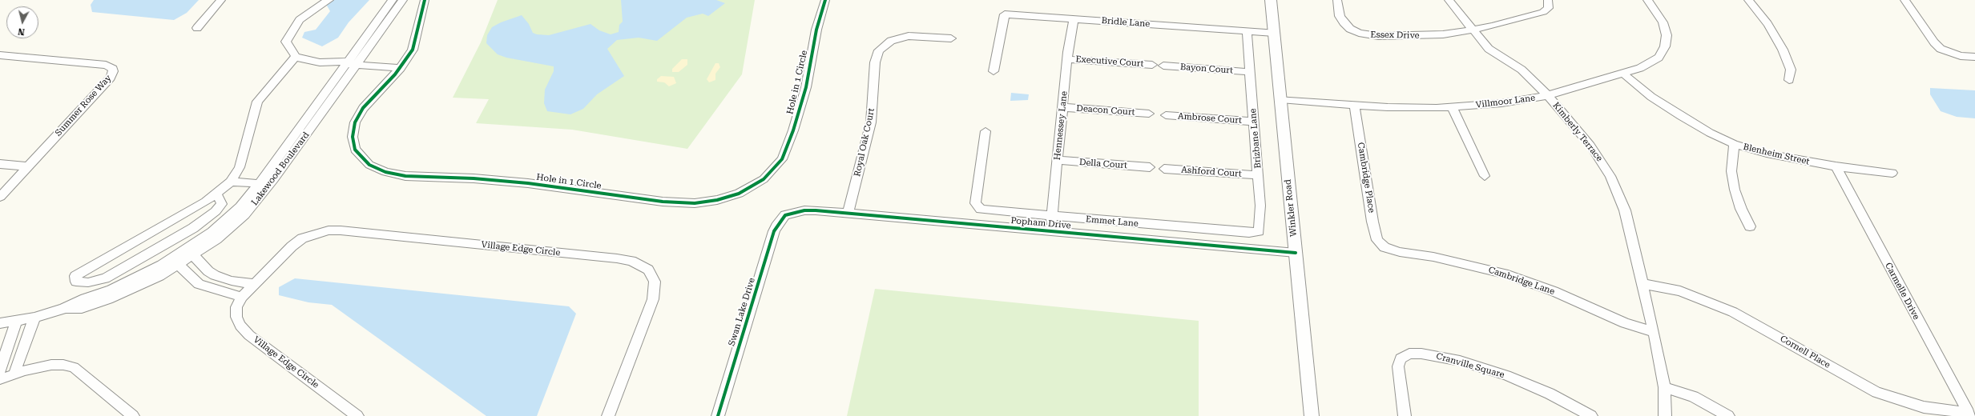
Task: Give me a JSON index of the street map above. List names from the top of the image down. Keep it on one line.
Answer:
{"streets":{"street":["Bridle Lane","Essex Drive","Executive Court","Bayon Court","Hole in 1 Circle","Villmoor Lane","Summer Rose Way","Deacon Court","Ambrose Court","Hennessey Lane","Kimberly Terrace","Brizbane Lane","Royal Oak Court","Blenheim Street","Della Court","Lakewood Boulevard","Ashford Court","Cambridge Place","Winkler Road","Emmet Lane","Popham Drive","Village Edge Circle","Cambridge Lane","Carmelle Drive","Swan Lake Drive","Cornell Place","Cranville Square"]},"crossings":[["Bridle Lane","Hennessey Lane"],["Bridle Lane","Brizbane Lane"],["Bridle Lane","Winkler Road"],["Essex Drive","Kimberly Terrace"],["Executive Court","Hennessey Lane"],["Bayon Court","Brizbane Lane"],["Villmoor Lane","Kimberly Terrace"],["Villmoor Lane","Blenheim Street"],["Villmoor Lane","Cambridge Place"],["Villmoor Lane","Winkler Road"],["Deacon Court","Hennessey Lane"],["Ambrose Court","Brizbane Lane"],["Hennessey Lane","Della Court"],["Hennessey Lane","Emmet Lane"],["Hennessey Lane","Popham Drive"],["Kimberly Terrace","Cambridge Lane"],["Kimberly Terrace","Cornell Place"],["Brizbane Lane","Ashford Court"],["Brizbane Lane","Emmet Lane"],["Royal Oak Court","Popham Drive"],["Blenheim Street","Carmelle Drive"],["Cambridge Place","Cambridge Lane"],["Winkler Road","Popham Drive"],["Popham Drive","Swan Lake Drive"],["Carmelle Drive","Cornell Place"]],"north":"bottom"}
